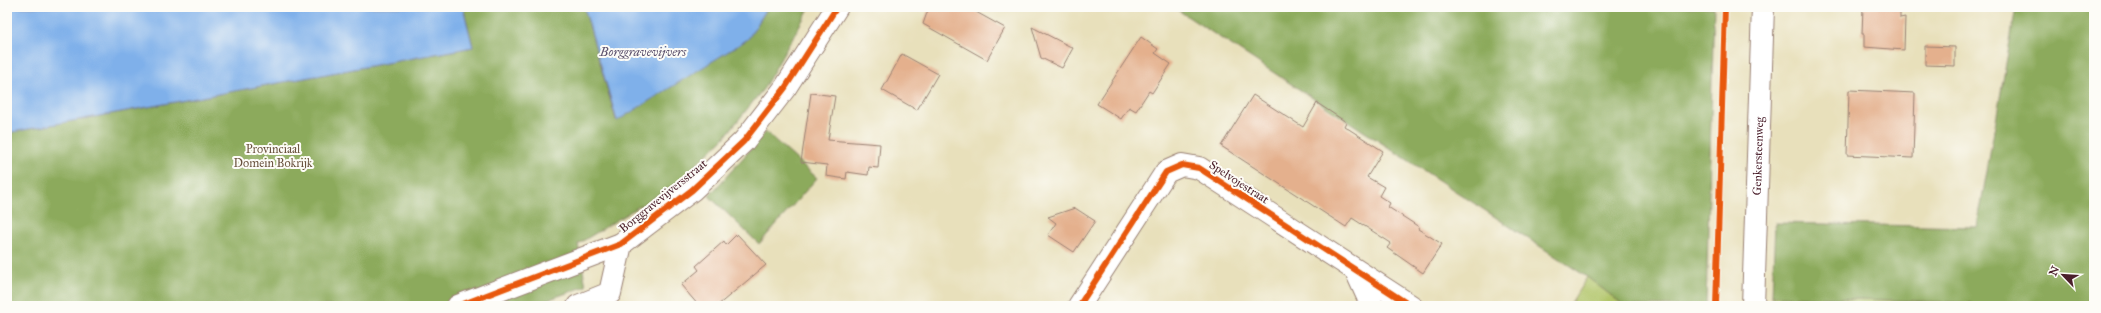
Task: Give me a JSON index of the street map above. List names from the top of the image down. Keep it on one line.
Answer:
{"streets":{"street":["Genkersteenweg","Spelvojestraat","Borggravevijversstraat"]},"water":["Borggravevijvers"],"parks":["Provinciaal Domein Bokrijk"],"north":"top left"}
